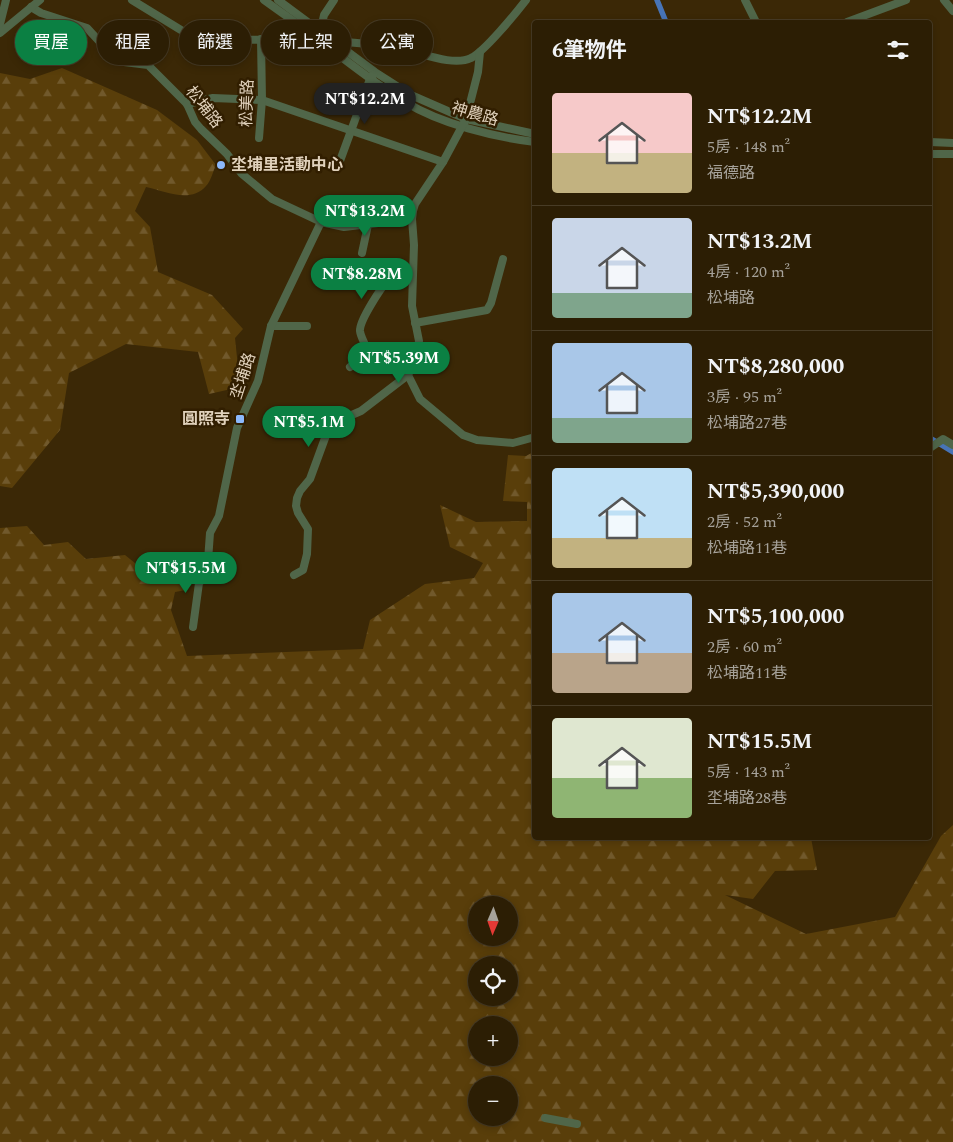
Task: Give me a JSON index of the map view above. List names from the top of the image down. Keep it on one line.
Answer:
{"streets":{"street":["松美路","松埔路","神農路","坔埔路"]},"crossings":[["松埔路","坔埔路"]],"places":{"other":["坔埔里活動中心"],"transit":["圓照寺"]},"north":"bottom","page":{"chip":["買屋","租屋","篩選","新上架","公寓"],"heading":"6筆物件","list":[{"name":"NT$12.2M","note":"5房 · 148 m² · 福德路"},{"name":"NT$13.2M","note":"4房 · 120 m² · 松埔路"},{"name":"NT$8,280,000","note":"3房 · 95 m² · 松埔路27巷"},{"name":"NT$5,390,000","note":"2房 · 52 m² · 松埔路11巷"},{"name":"NT$5,100,000","note":"2房 · 60 m² · 松埔路11巷"},{"name":"NT$15.5M","note":"5房 · 143 m² · 坔埔路28巷"}],"price":["NT$12.2M","NT$13.2M","NT$8.28M","NT$5.39M","NT$5.1M","NT$15.5M"],"map_buttons":["+","−"]}}
